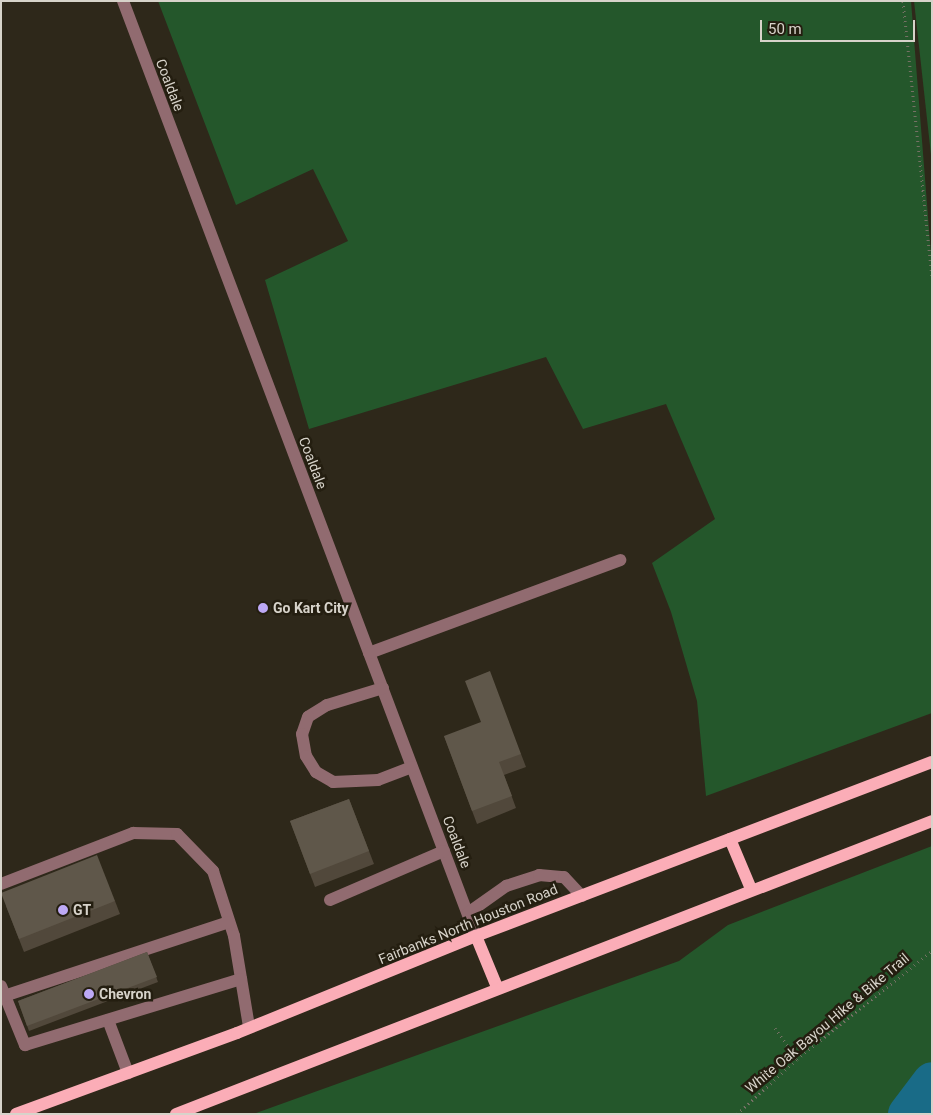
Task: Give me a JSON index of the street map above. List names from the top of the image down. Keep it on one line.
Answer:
{"streets":{"main road":["Fairbanks North Houston Road"],"lane":["Coaldale"],"path":["White Oak Bayou Hike & Bike Trail"]},"crossings":[["Coaldale","Fairbanks North Houston Road"]],"places":["Go Kart City","GT","Chevron"],"scale_bar":"50 m"}
